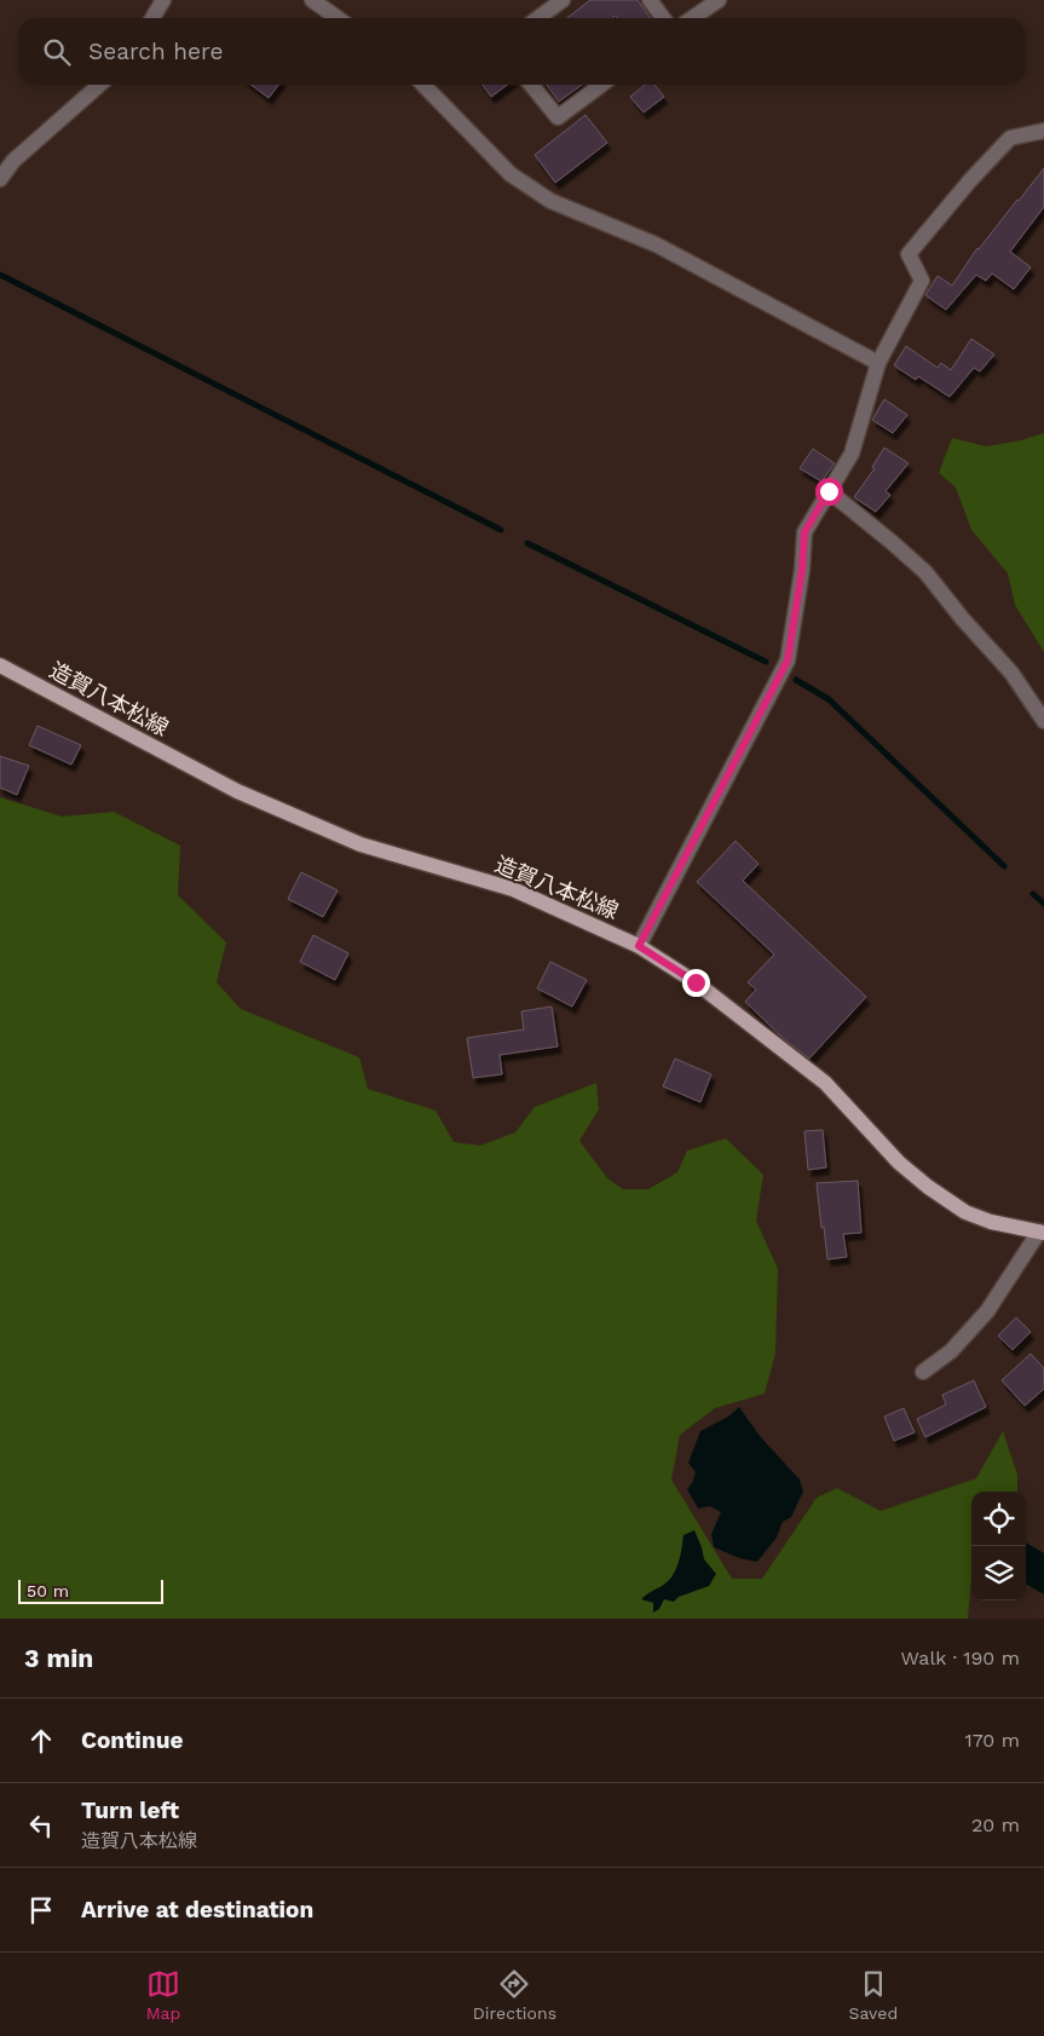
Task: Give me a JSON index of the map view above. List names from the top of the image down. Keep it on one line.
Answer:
{"streets":{"main road":["造賀八本松線"]},"scale_bar":"50 m","page":{"search":"Search here","scale":"50 m","heading":["3 min","Walk · 190 m"],"list":[["Continue","170 m"],["Turn left","造賀八本松線","20 m"],"Arrive at destination"],"nav":["Map","Directions","Saved"]}}
